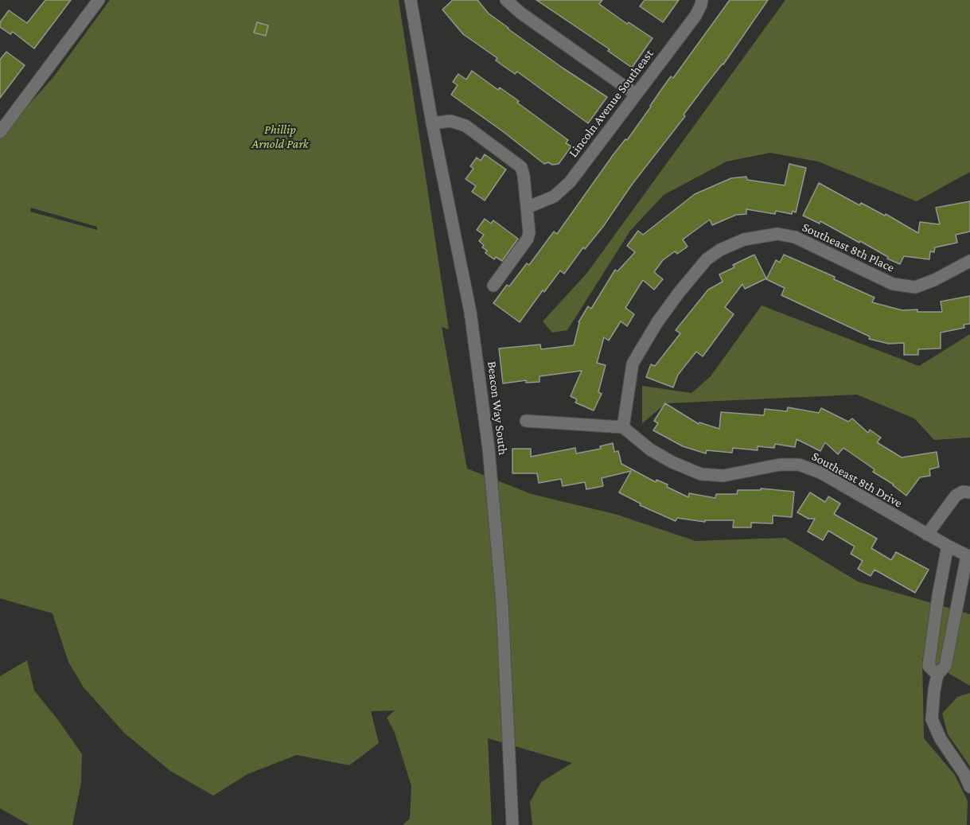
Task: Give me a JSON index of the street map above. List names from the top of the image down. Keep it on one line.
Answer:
{"streets":{"street":["Lincoln Avenue Southeast","Southeast 8th Place","Beacon Way South","Southeast 8th Drive"]},"crossings":[["Southeast 8th Place","Southeast 8th Drive"]],"parks":["Phillip Arnold Park"]}
